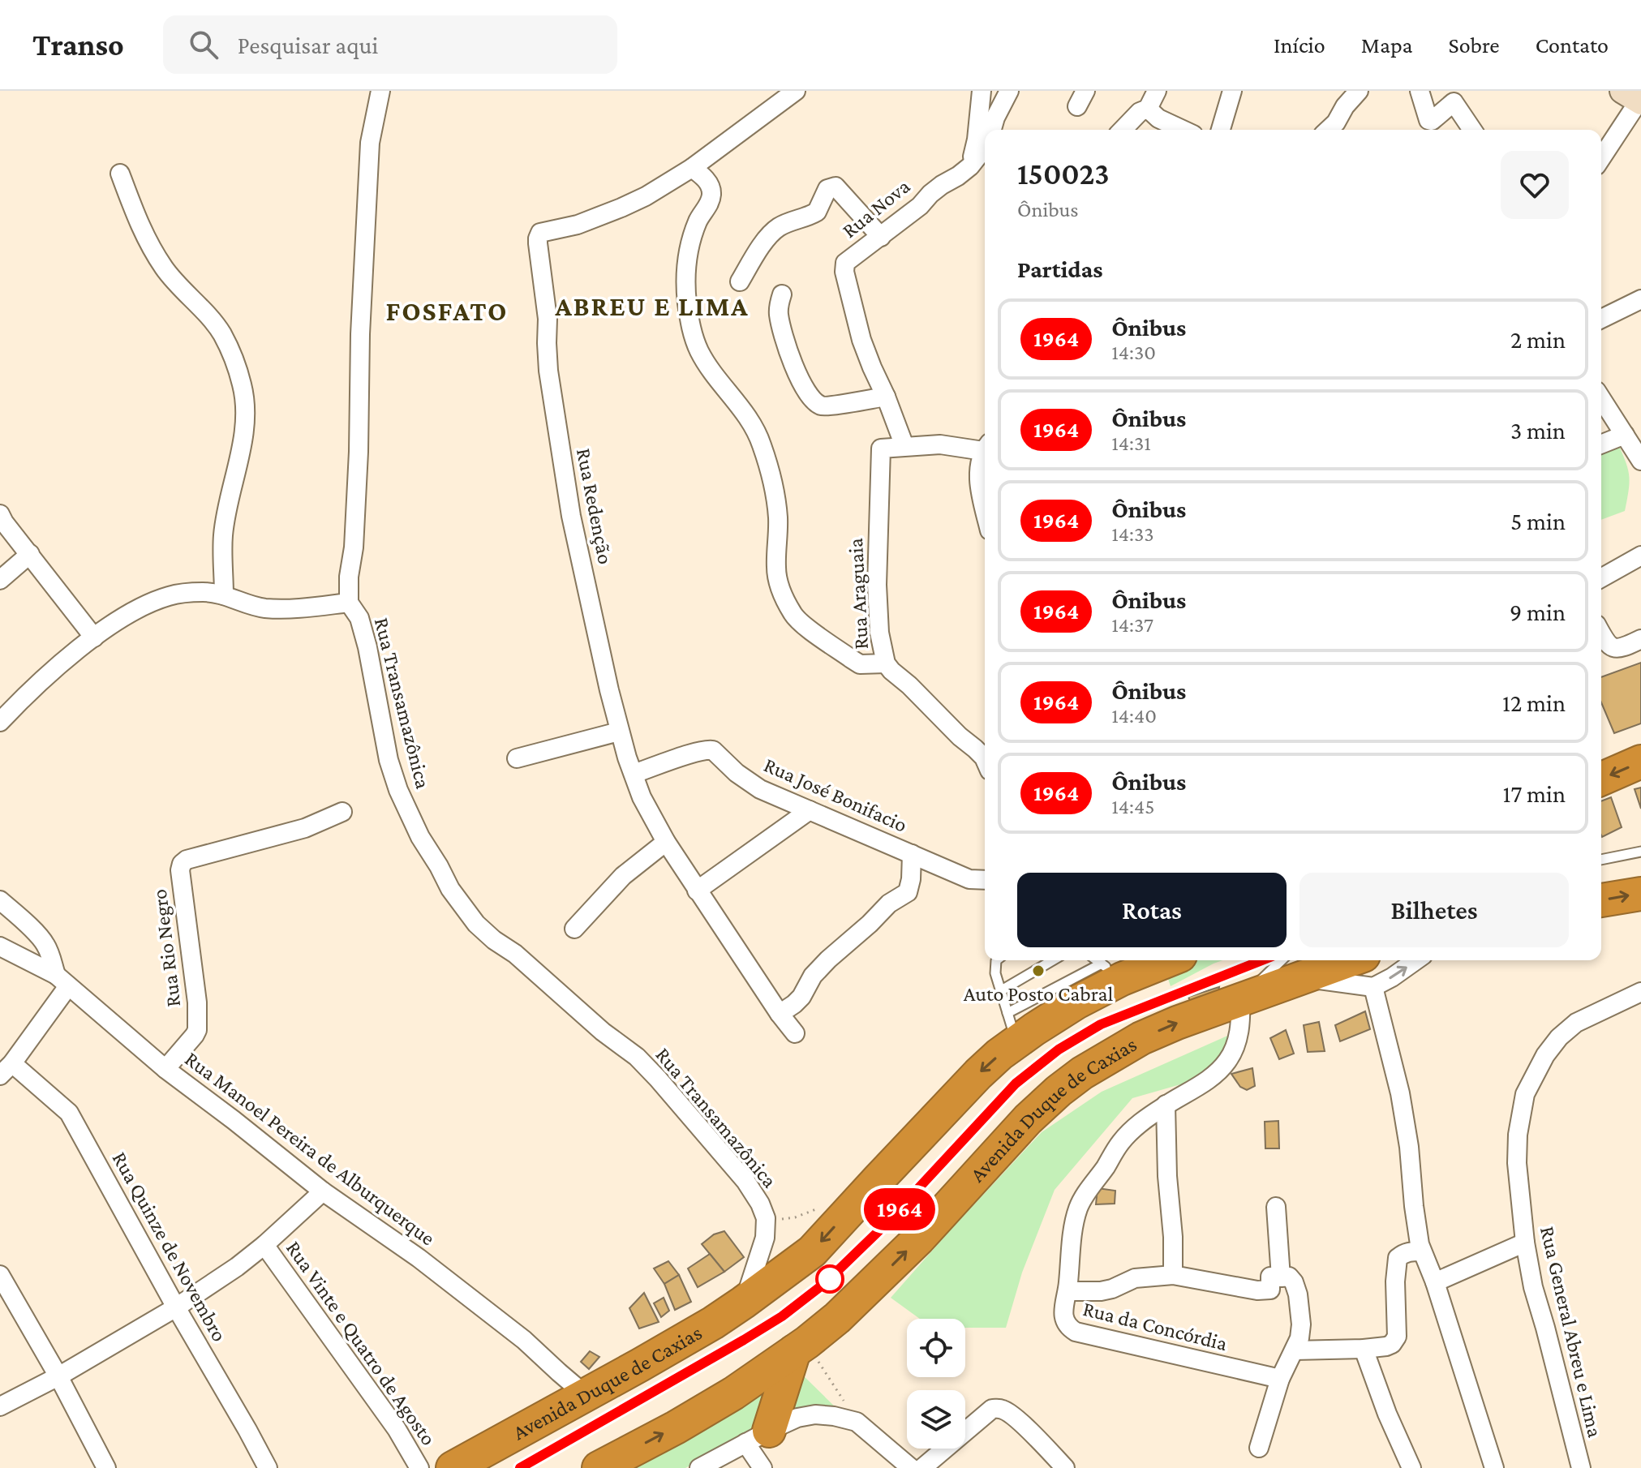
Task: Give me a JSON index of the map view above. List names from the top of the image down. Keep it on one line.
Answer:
{"streets":{"highway":["Avenida Duque de Caxias"],"street":["Rua Nova","Rua Redenção","Rua Araguaia","Rua Transamazônica","Rua José Bonifacio","Rua Rio Negro","Rua Manoel Pereira de Alburquerque","Rua Quinze de Novembro","Rua da Concórdia","Rua General Abreu e Lima","Rua Vinte e Quatro de Agosto"]},"crossings":[["Rua Nova","Rua Araguaia"],["Rua Redenção","Rua José Bonifacio"],["Rua Transamazônica","Avenida Duque de Caxias"],["Rua Rio Negro","Rua Manoel Pereira de Alburquerque"],["Avenida Duque de Caxias","Rua Manoel Pereira de Alburquerque"],["Avenida Duque de Caxias","Rua da Concórdia"]],"districts":["ABREU E LIMA","FOSFATO"],"places":["Auto Posto Cabral"],"lines":["bus line 1964"],"page":{"header":"Transo","search":"Pesquisar aqui","nav":["Início","Mapa","Sobre","Contato"],"on_map":"1964","heading":[["150023","Ônibus"],"Partidas"],"list":[{"mark":"1964","name":"Ônibus","note":"14:30","value":"2 min"},{"mark":"1964","name":"Ônibus","note":"14:31","value":"3 min"},{"mark":"1964","name":"Ônibus","note":"14:33","value":"5 min"},{"mark":"1964","name":"Ônibus","note":"14:37","value":"9 min"},{"mark":"1964","name":"Ônibus","note":"14:40","value":"12 min"},{"mark":"1964","name":"Ônibus","note":"14:45","value":"17 min"}],"buttons":["Rotas","Bilhetes"]}}
